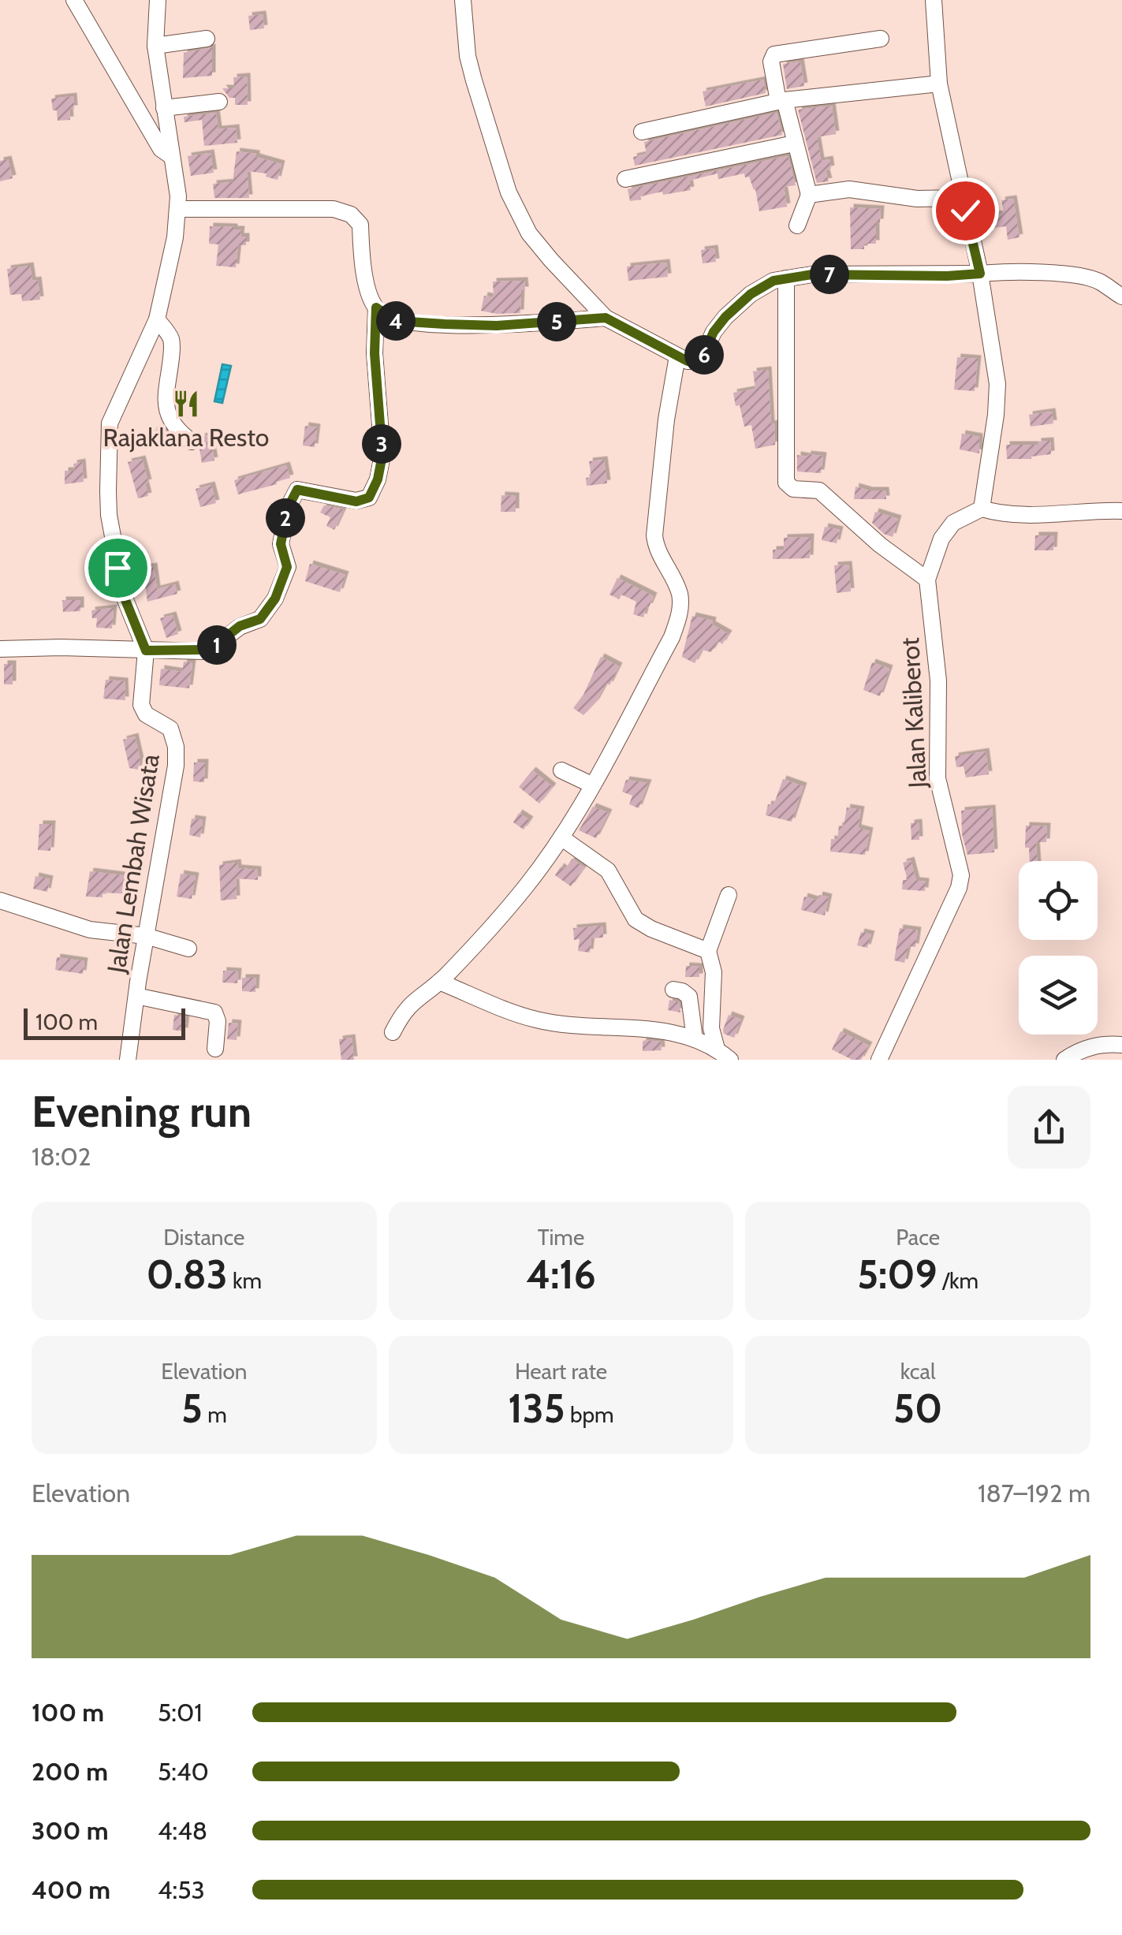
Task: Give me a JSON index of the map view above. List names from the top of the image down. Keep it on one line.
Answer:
{"streets":{"street":["Jalan Kaliberot","Jalan Lembah Wisata"]},"places":{"restaurant":["Rajaklana Resto"]},"scale_bar":"100 m","page":{"pins":["7","4","5","6","3","2","1"],"scale":"100 m","heading":["Evening run","18:02"],"stats":[["Distance","0.83 km"],["Time","4:16"],["Pace","5:09 /km"],["Elevation","5 m"],["Heart rate","135 bpm"],["kcal","50"]],"chart":["Elevation","187–192 m"],"list":[{"name":"100 m","note":"5:01"},{"name":"200 m","note":"5:40"},{"name":"300 m","note":"4:48"},{"name":"400 m","note":"4:53"}]}}
